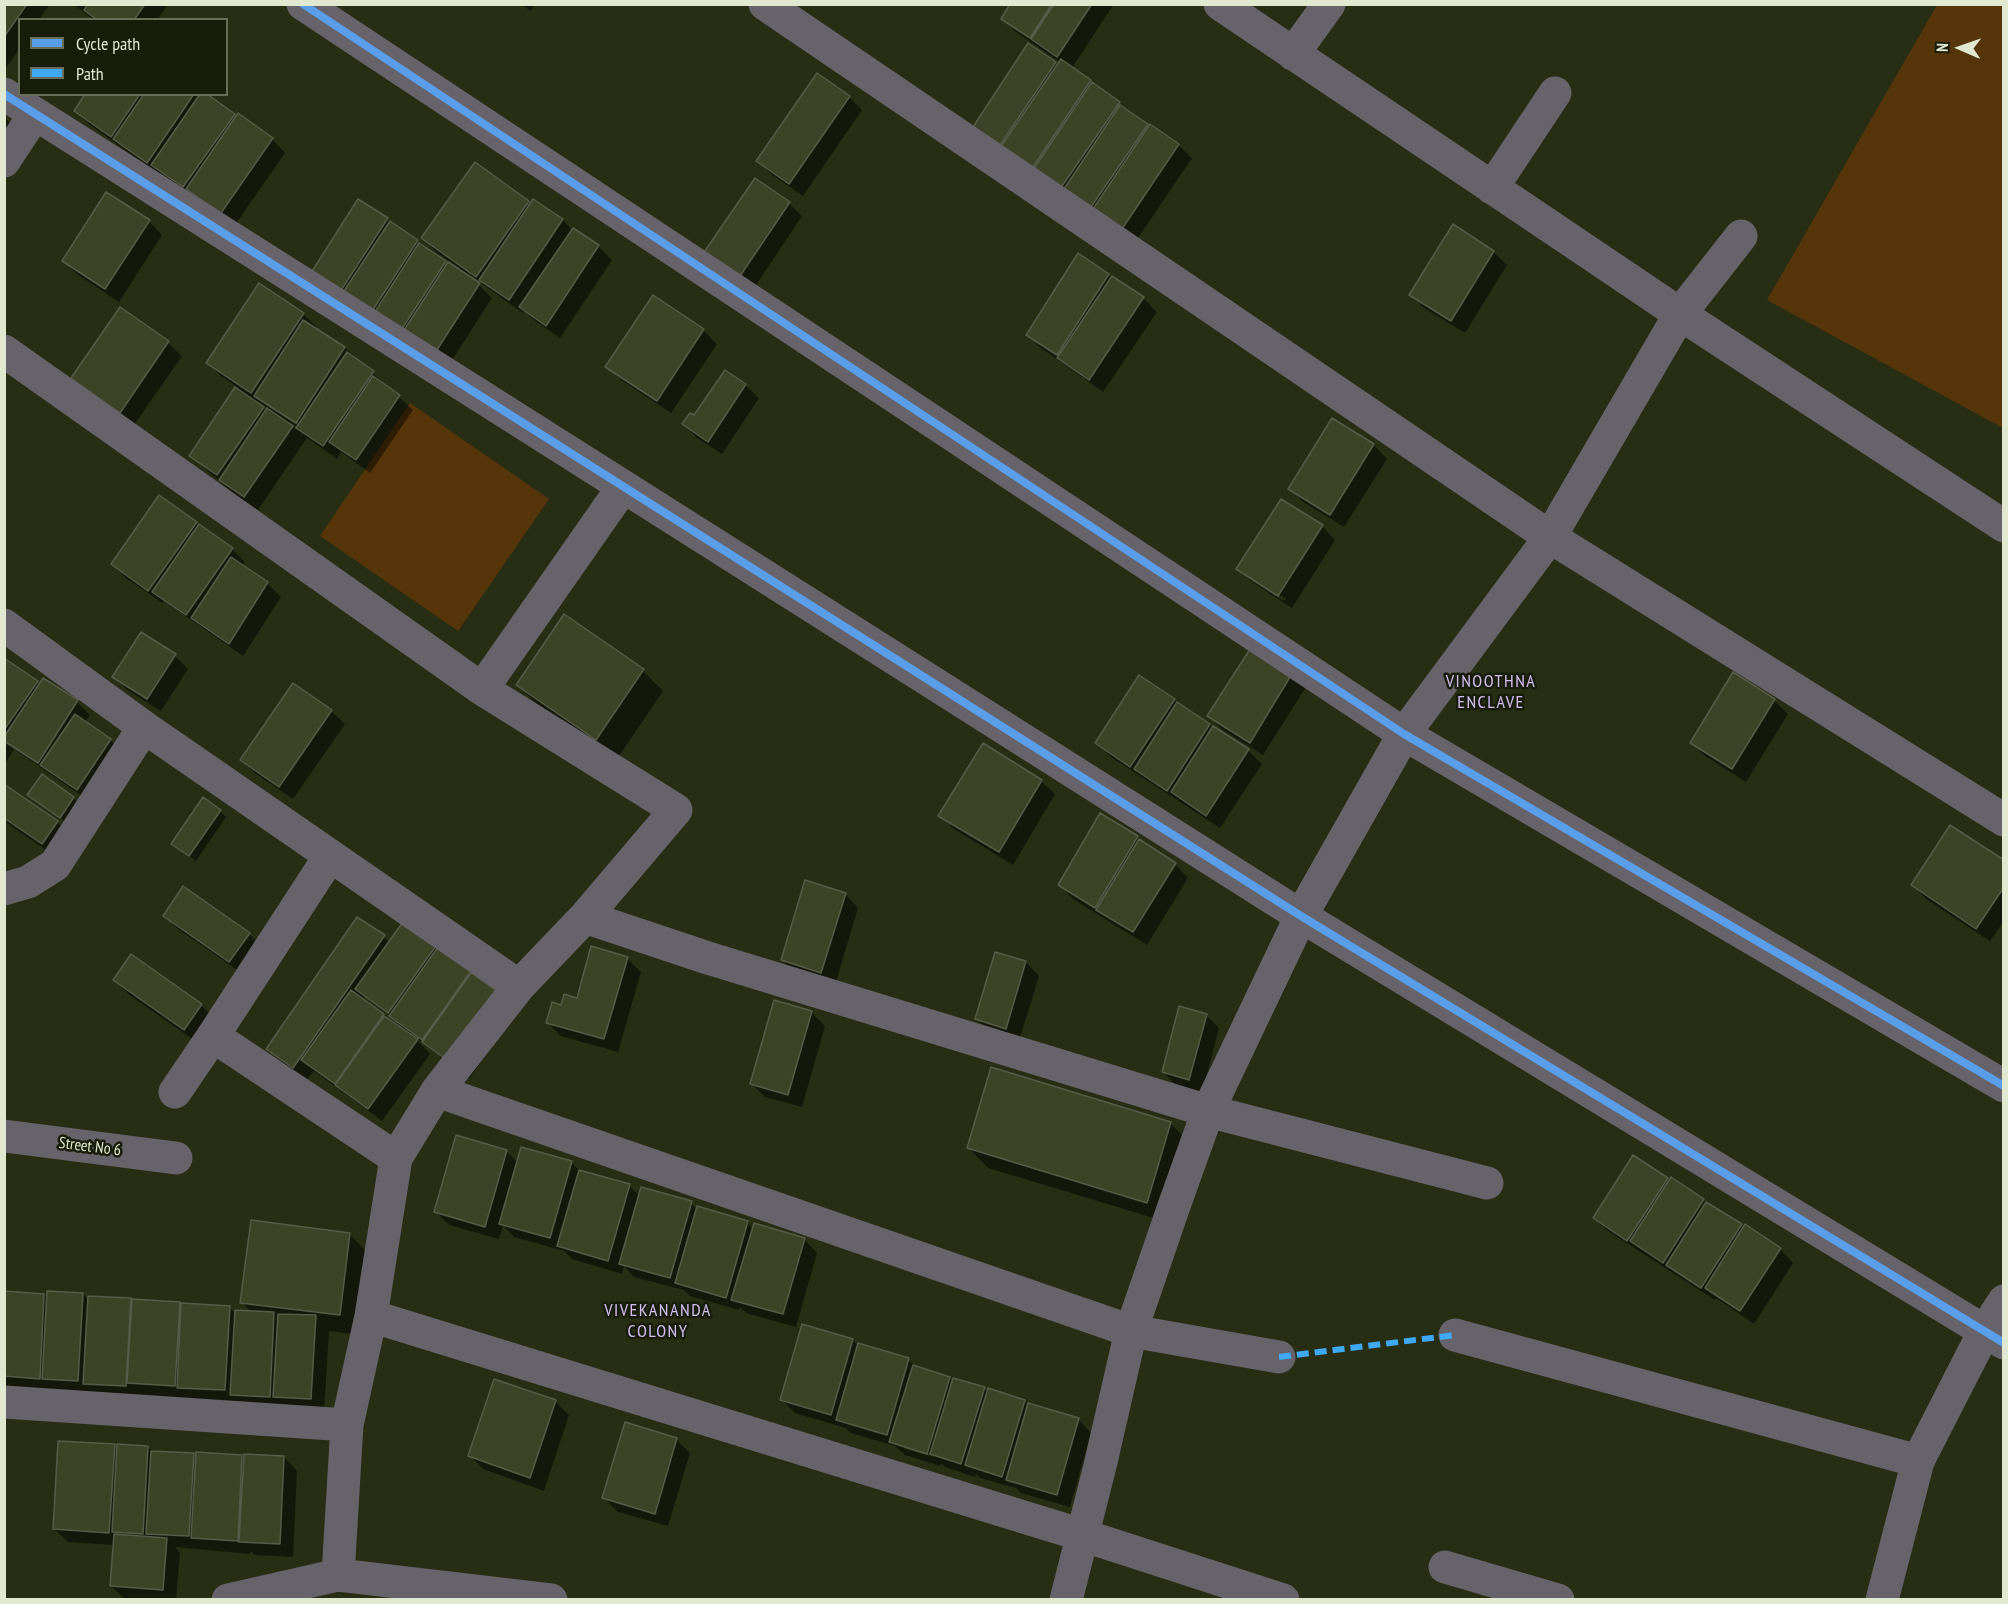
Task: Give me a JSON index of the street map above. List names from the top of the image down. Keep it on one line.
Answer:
{"streets":{"street":["Street No 6"]},"districts":["VINOOTHNA ENCLAVE","VIVEKANANDA COLONY"],"legend":["Cycle path","Path"],"north":"left"}
